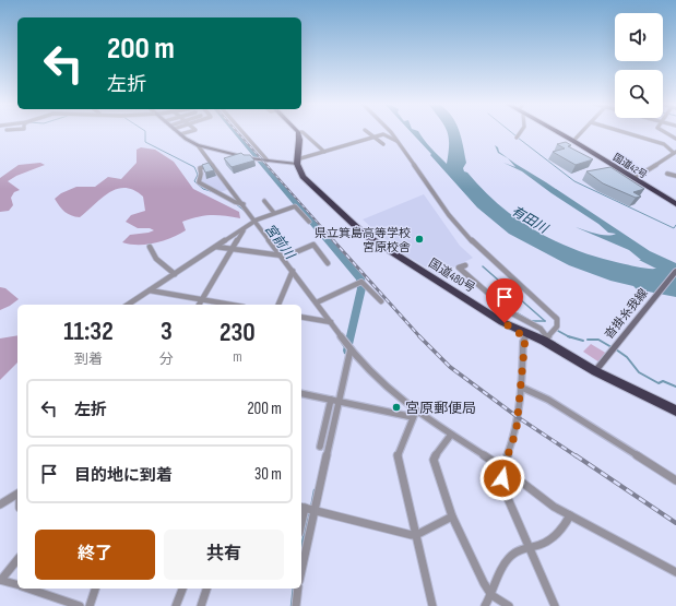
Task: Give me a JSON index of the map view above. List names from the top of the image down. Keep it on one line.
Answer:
{"streets":{"highway":["国道42号","国道480号"],"street":["沓掛糸我線"]},"crossings":[["国道480号","沓掛糸我線"]],"water":["有田川","宮前川"],"places":["県立箕島高等学校 宮原校舎","宮原郵便局"],"page":{"turn":["200 m","左折"],"eta":["11:32","到着","3","分","230","m"],"list":[{"name":"左折","value":"200 m"},{"name":"目的地に到着","value":"30 m"}],"buttons":["終了","共有"]}}
